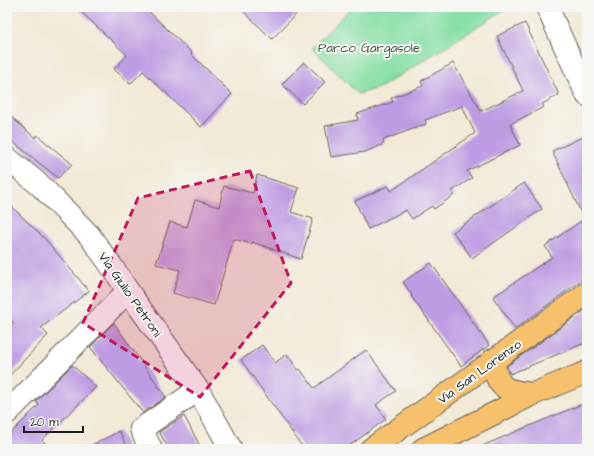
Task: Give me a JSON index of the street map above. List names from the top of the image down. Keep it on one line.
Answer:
{"streets":{"main road":["Via San Lorenzo"],"street":["Via Giulio Petroni"]},"parks":["Parco Gargasole"],"scale_bar":"20 m"}
